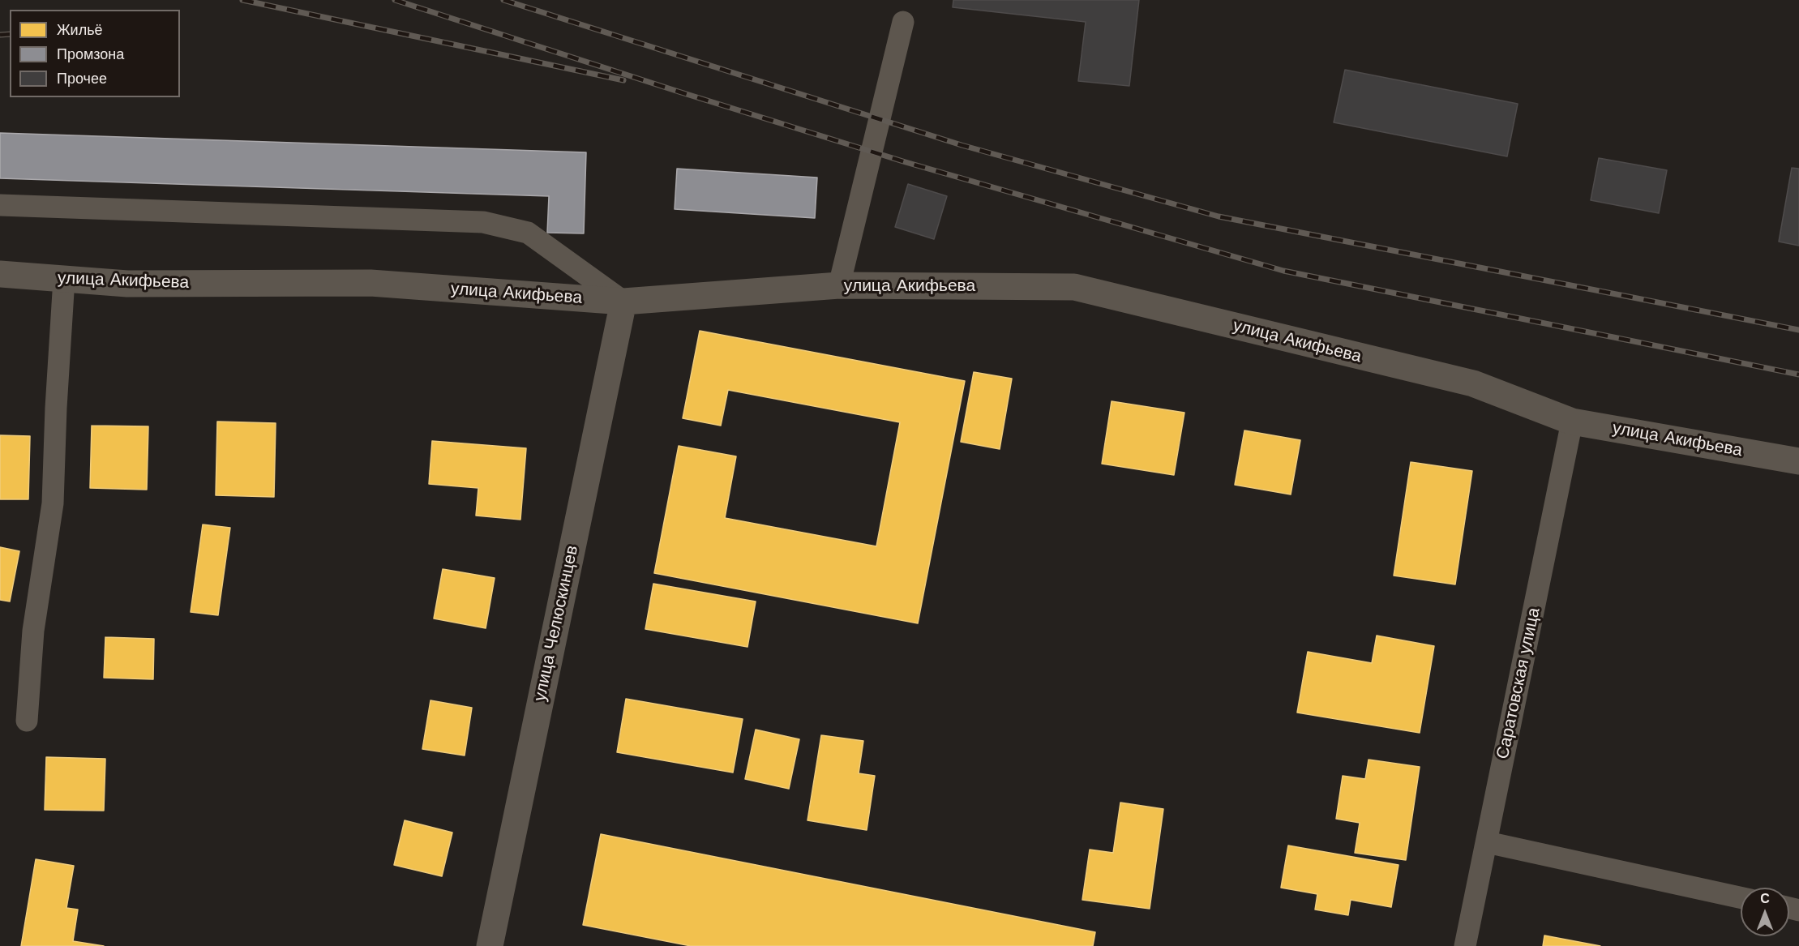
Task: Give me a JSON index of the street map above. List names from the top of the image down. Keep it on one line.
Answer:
{"streets":{"street":["улица Акифьева","улица Челюскинцев"],"lane":["Саратовская улица"]},"crossings":[["улица Акифьева","улица Челюскинцев"],["улица Акифьева","Саратовская улица"]],"legend":["Жильё","Промзона","Прочее"],"north":"top"}
